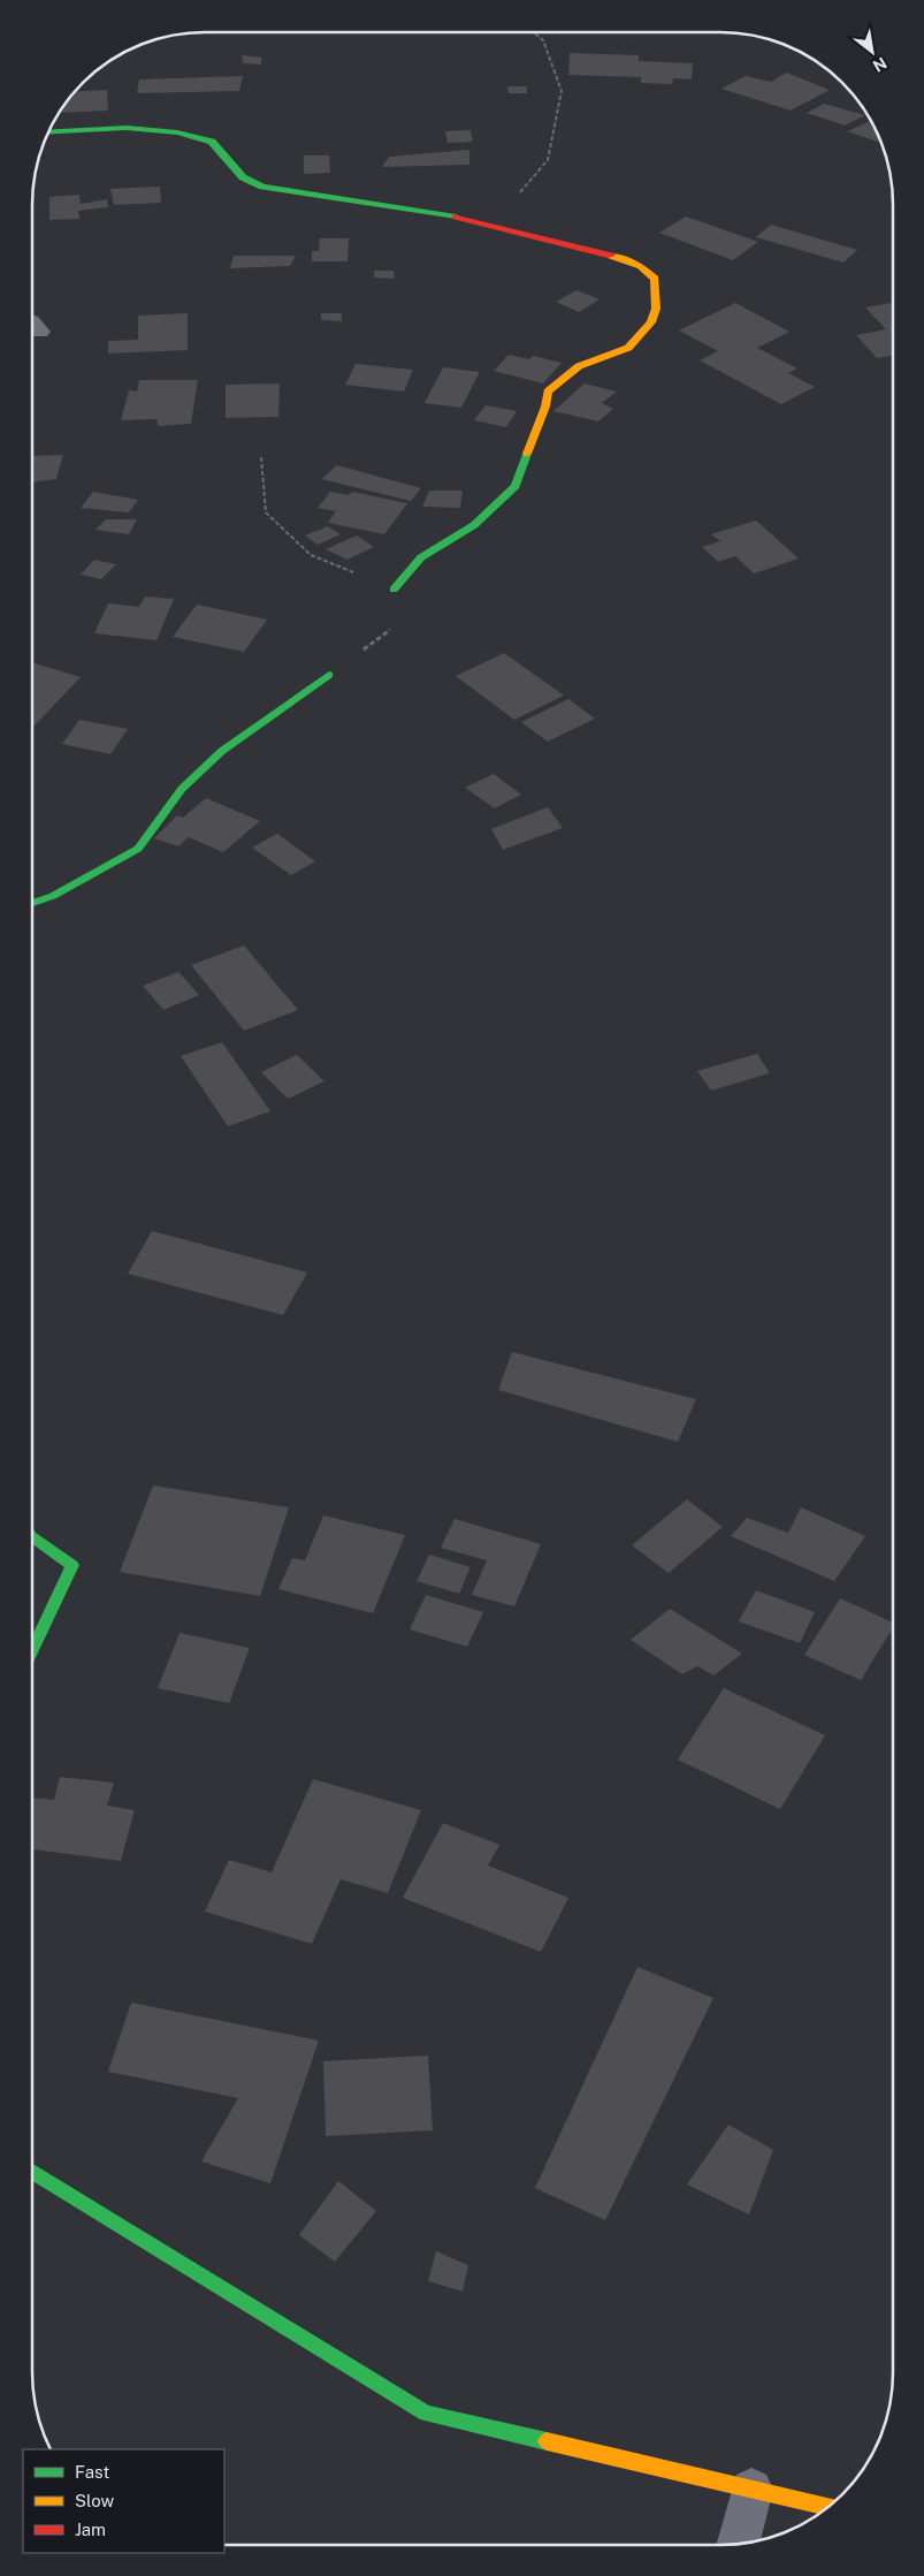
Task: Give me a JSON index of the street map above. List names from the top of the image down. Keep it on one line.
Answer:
{"legend":["Fast","Slow","Jam"],"north":"bottom right"}
